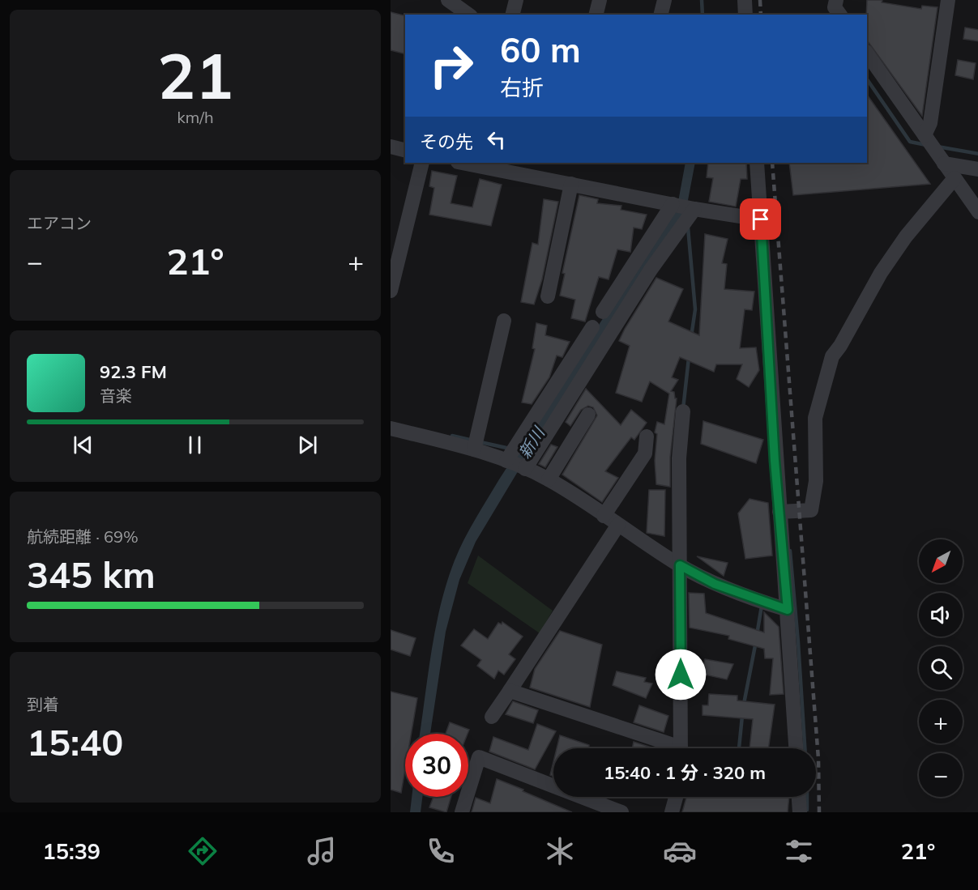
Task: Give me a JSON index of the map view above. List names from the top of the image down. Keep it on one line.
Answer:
{"water":["新川"],"north":"bottom left","page":{"tile":[["21","km/h"],"エアコン",["航続距離 · 69%","345 km"],["到着","15:40"]],"turn":["60 m","右折"],"then":"その先","heat":["−","21°","+"],"song":["92.3 FM","音楽"],"map_buttons":["+","−"],"limit":"30","trip":"15:40 · 1 分 · 320 m","tabs":["15:39","21°"]}}
